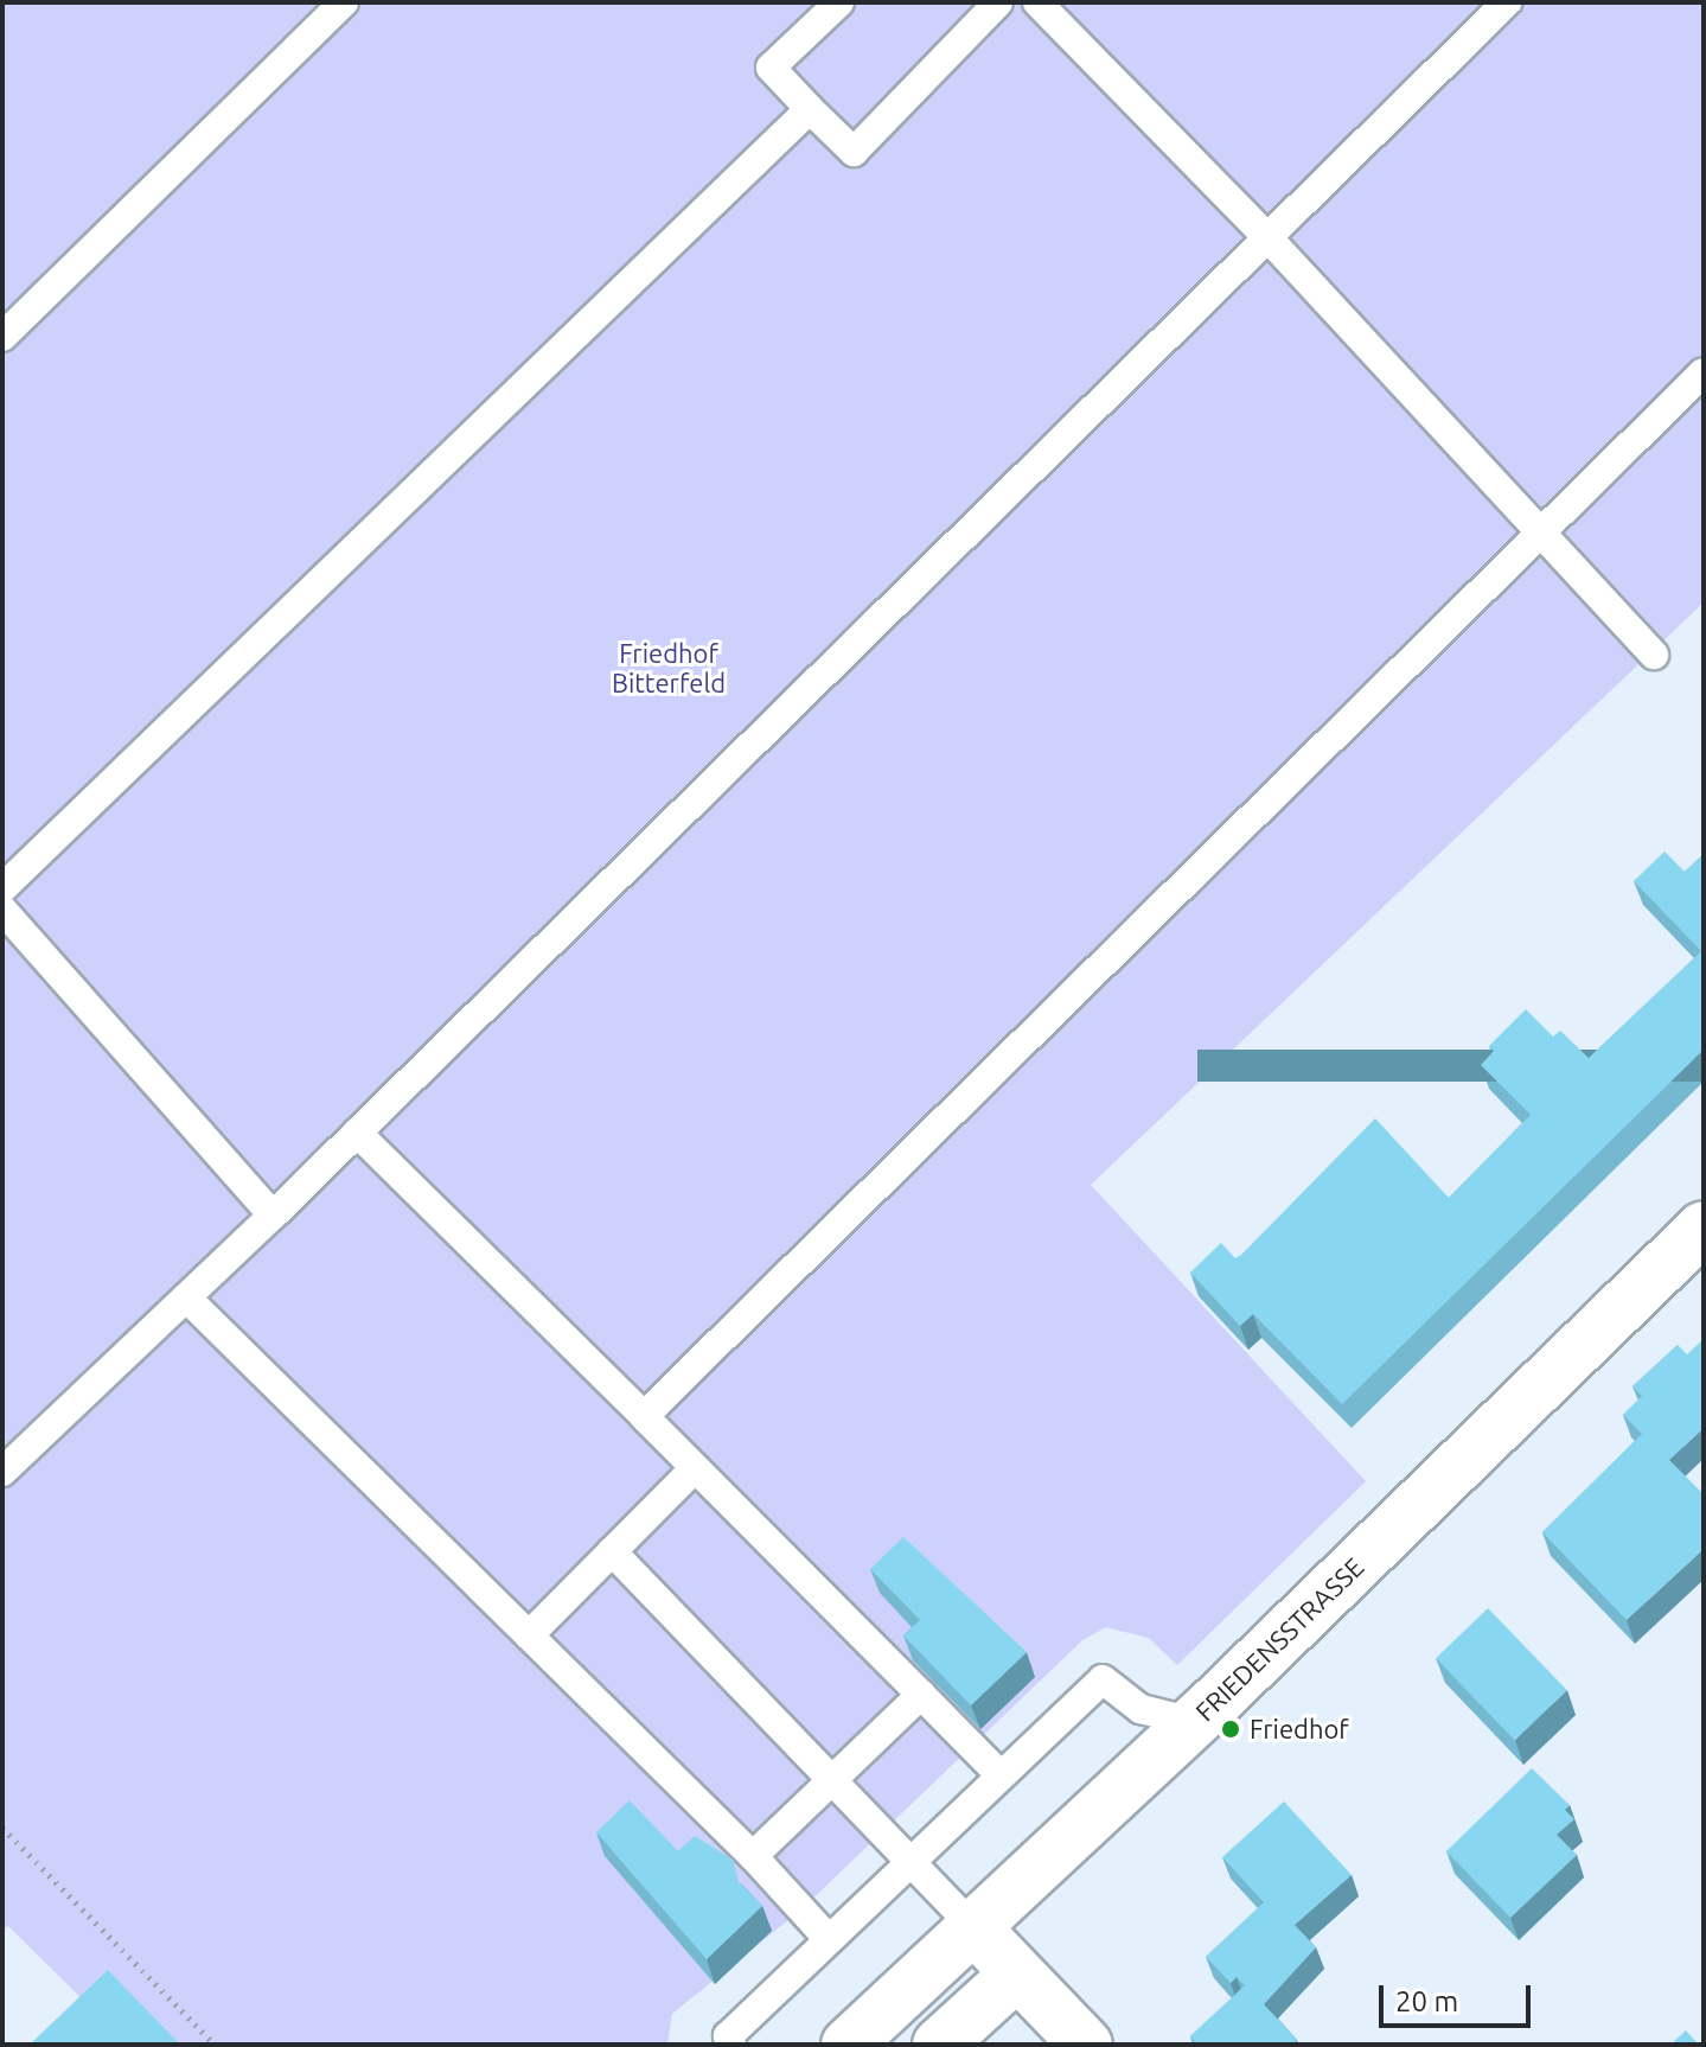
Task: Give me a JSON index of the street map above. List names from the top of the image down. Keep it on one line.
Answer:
{"streets":{"street":["FRIEDENSSTRASSE"]},"parks":["Friedhof Bitterfeld"],"places":["Friedhof"],"scale_bar":"20 m"}
